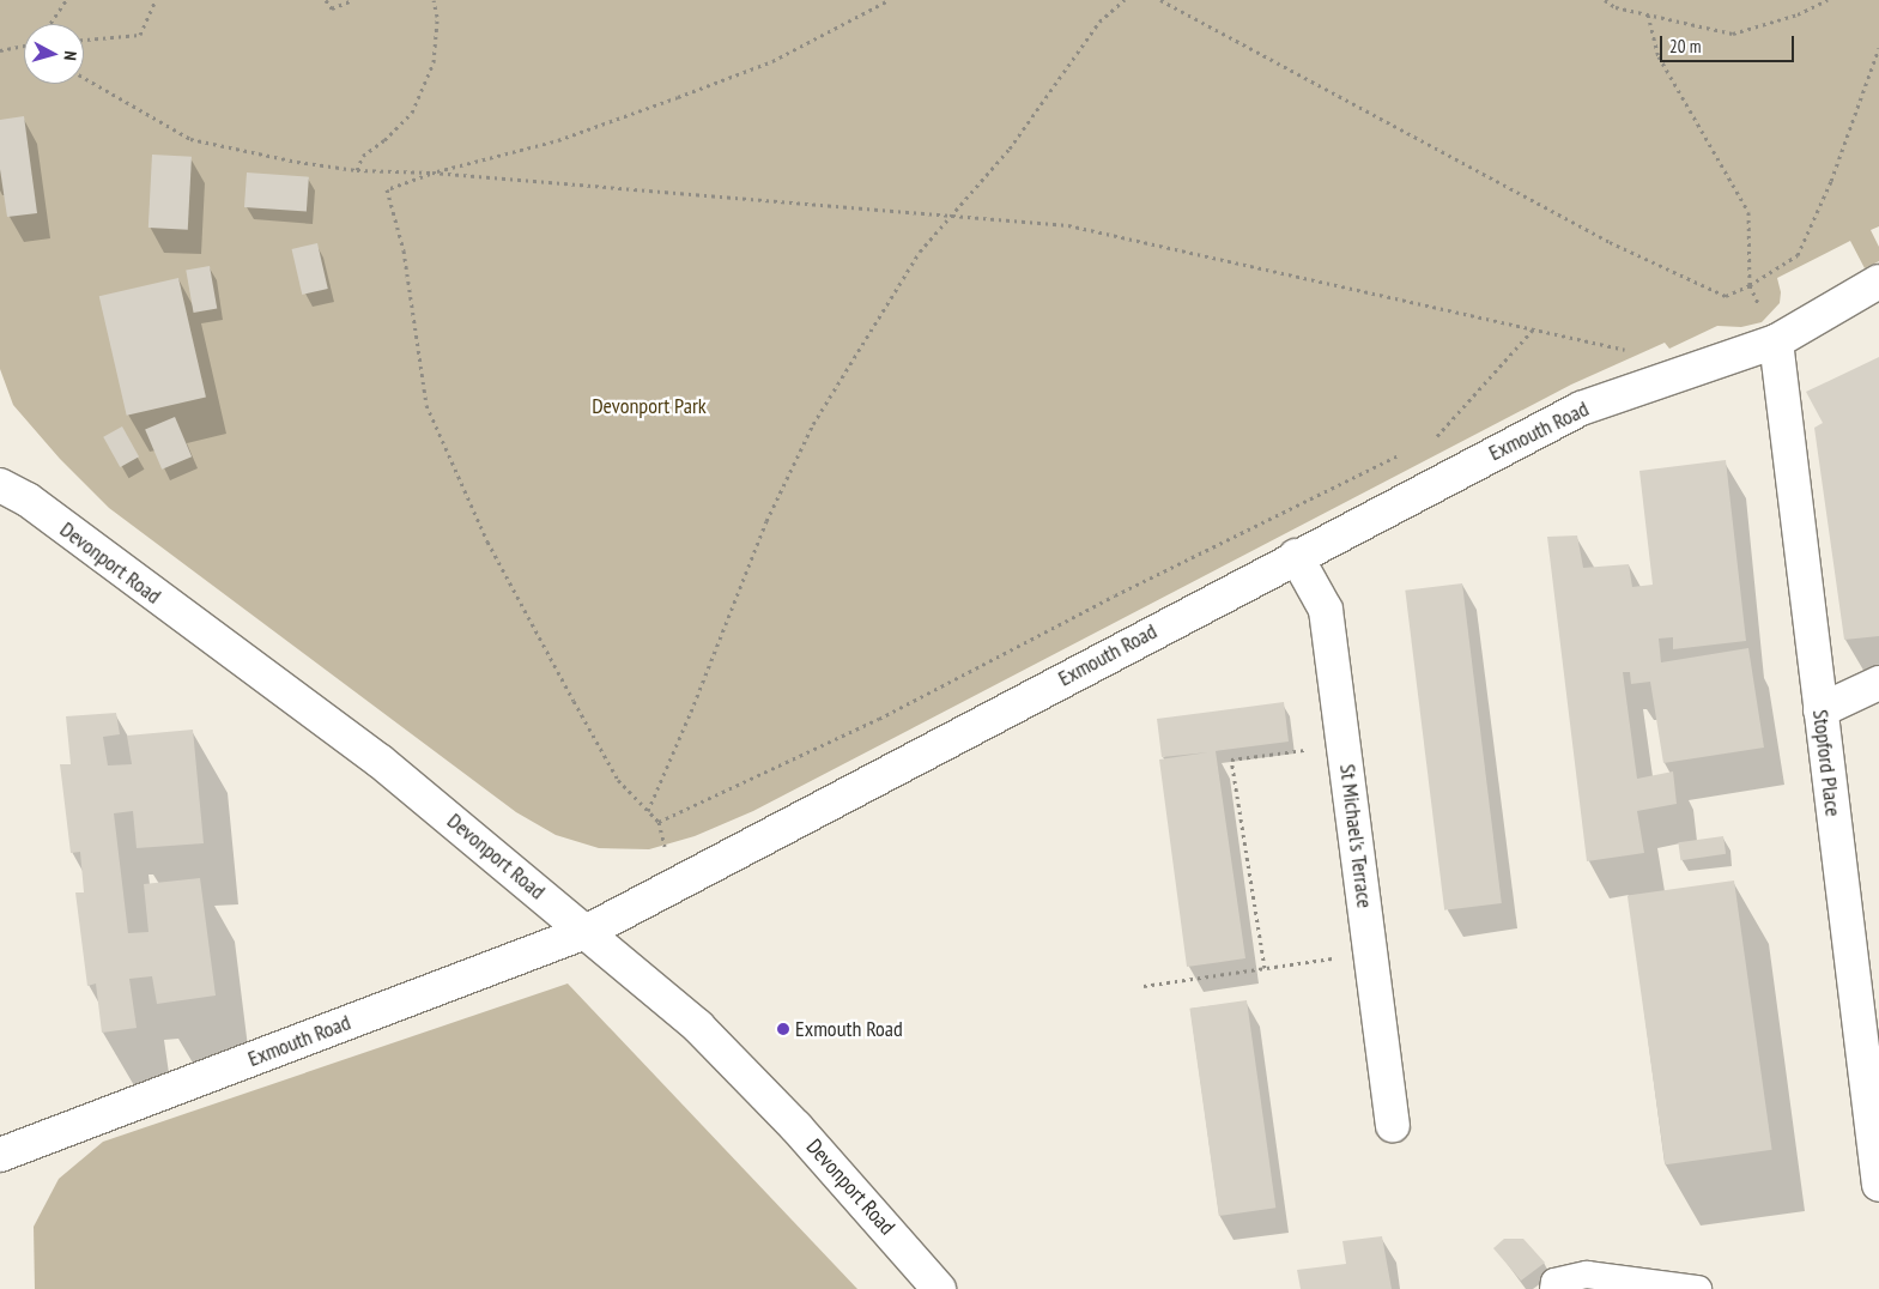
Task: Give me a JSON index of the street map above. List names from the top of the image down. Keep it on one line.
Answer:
{"streets":{"street":["Exmouth Road","Devonport Road","Stopford Place","St Michael's Terrace"]},"crossings":[["Exmouth Road","Devonport Road"],["Exmouth Road","Stopford Place"],["Exmouth Road","St Michael's Terrace"]],"parks":["Devonport Park"],"places":["Exmouth Road"],"scale_bar":"20 m","north":"right"}
